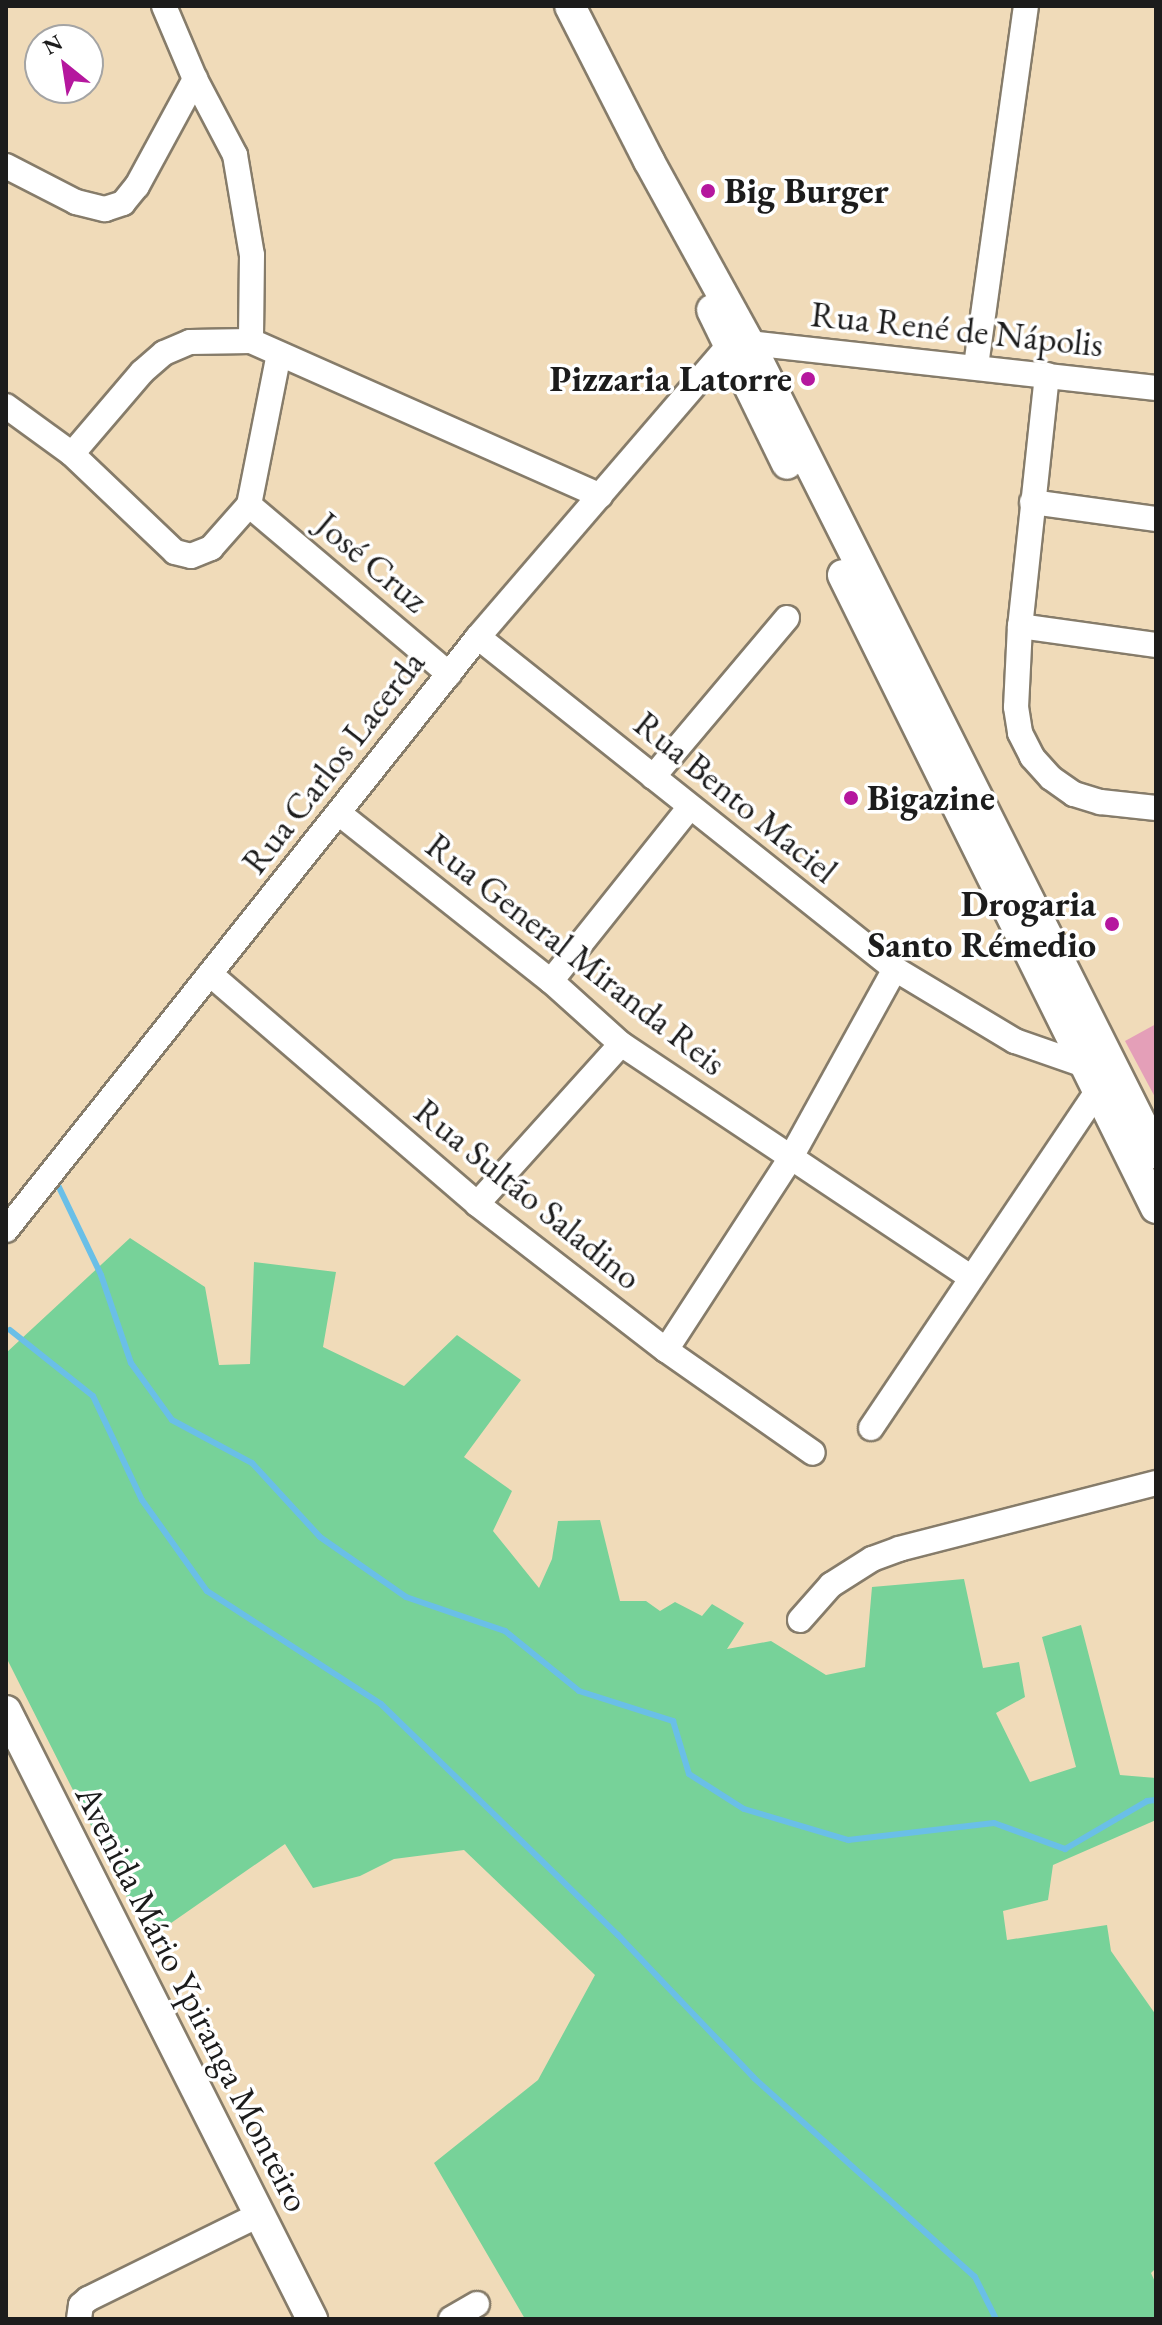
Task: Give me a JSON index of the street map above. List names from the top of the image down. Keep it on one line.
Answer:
{"streets":{"main road":["Avenida Mário Ypiranga Monteiro"],"street":["Rua René de Nápolis","José Cruz","Rua Carlos Lacerda","Rua Bento Maciel","Rua General Miranda Reis","Rua Sultão Saladino"]},"crossings":[["Rua René de Nápolis","Rua Carlos Lacerda"],["José Cruz","Rua Carlos Lacerda"],["Rua Carlos Lacerda","Rua Bento Maciel"],["Rua Carlos Lacerda","Rua General Miranda Reis"],["Rua Carlos Lacerda","Rua Sultão Saladino"]],"places":["Big Burger","Pizzaria Latorre","Bigazine","Drogaria Santo Rémedio"],"north":"top left"}
